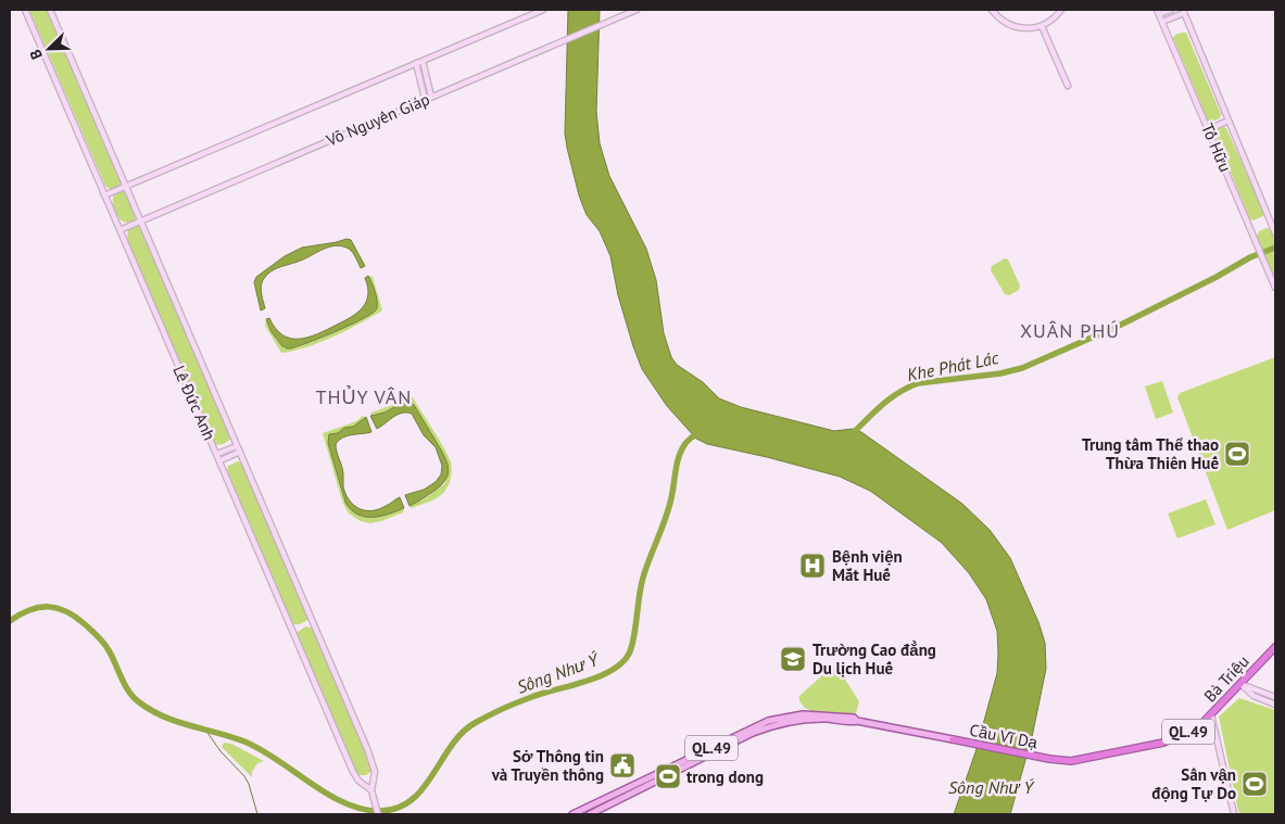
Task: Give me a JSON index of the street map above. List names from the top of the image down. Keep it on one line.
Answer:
{"streets":{"highway":["Bà Triệu","QL.49","Cầu Vĩ Dạ"],"street":["Võ Nguyên Giáp","Tố Hữu","Lê Đức Anh"]},"crossings":[["Võ Nguyên Giáp","Lê Đức Anh"],["Bà Triệu","Cầu Vĩ Dạ"],["QL.49","Cầu Vĩ Dạ"]],"districts":["XUÂN PHÚ","THỦY VÂN"],"water":["Khe Phát Lác","Sông Như Ý"],"places":{"sports":["Trung tâm Thể thao Thừa Thiên Huế","trong dong","Sân vận động Tự Do"],"hospital":["Bệnh viện Mắt Huế"],"school or university":["Trường Cao đẳng Du lịch Huế"],"public building":["Sở Thông tin và Truyền thông"]},"north":"bottom left"}
